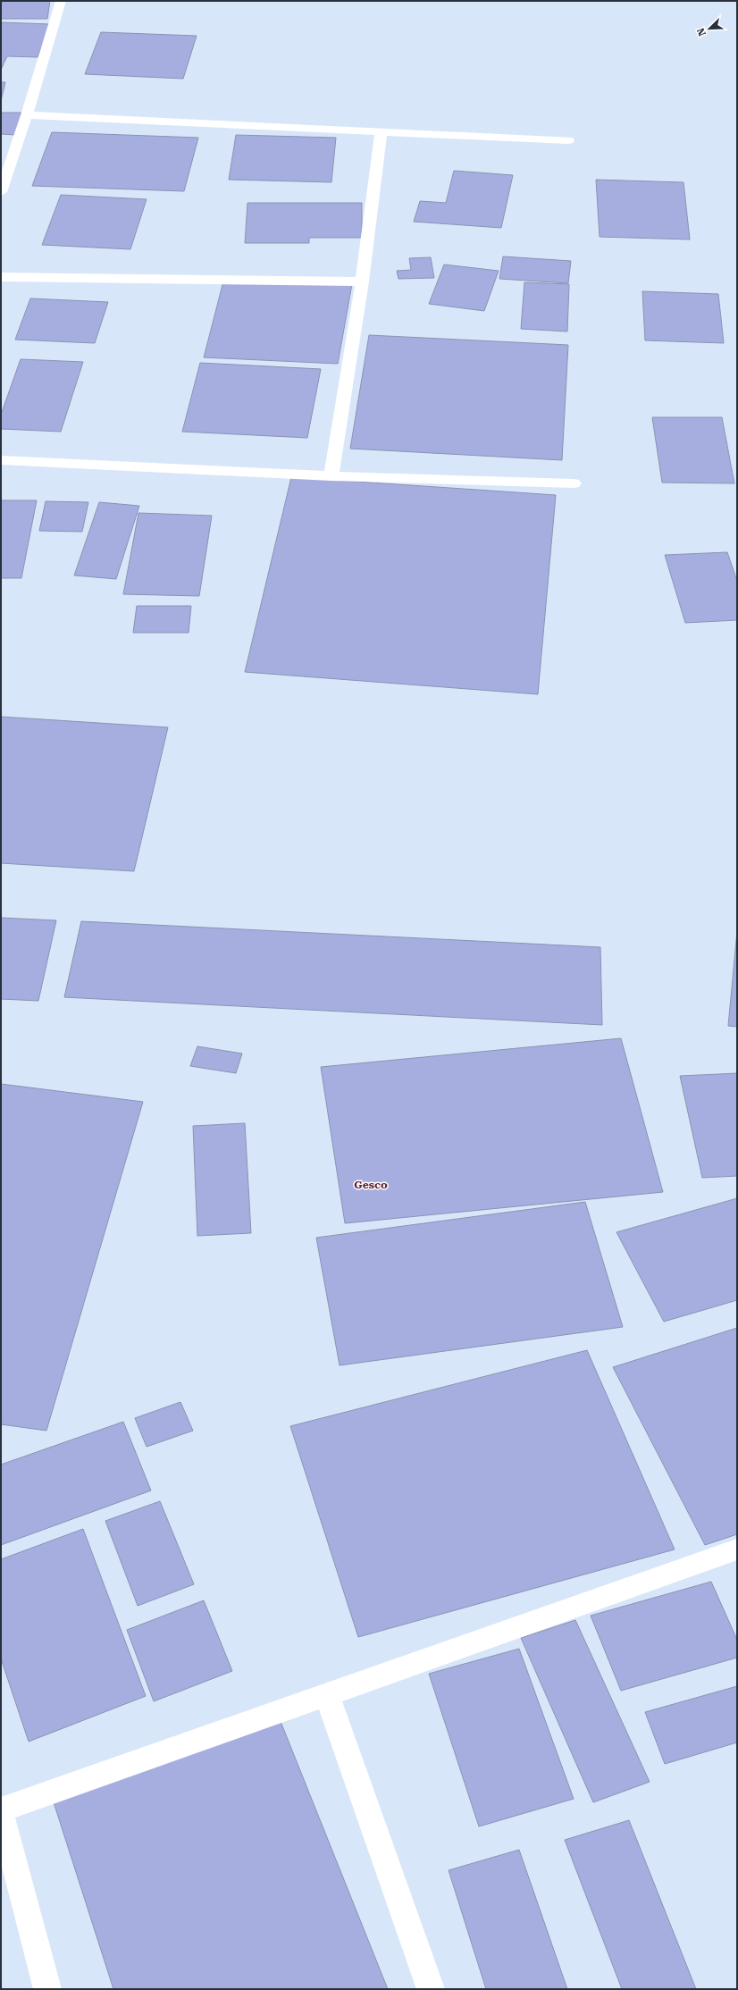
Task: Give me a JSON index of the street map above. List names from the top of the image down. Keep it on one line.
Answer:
{"districts":["Gesco"],"north":"bottom left"}
